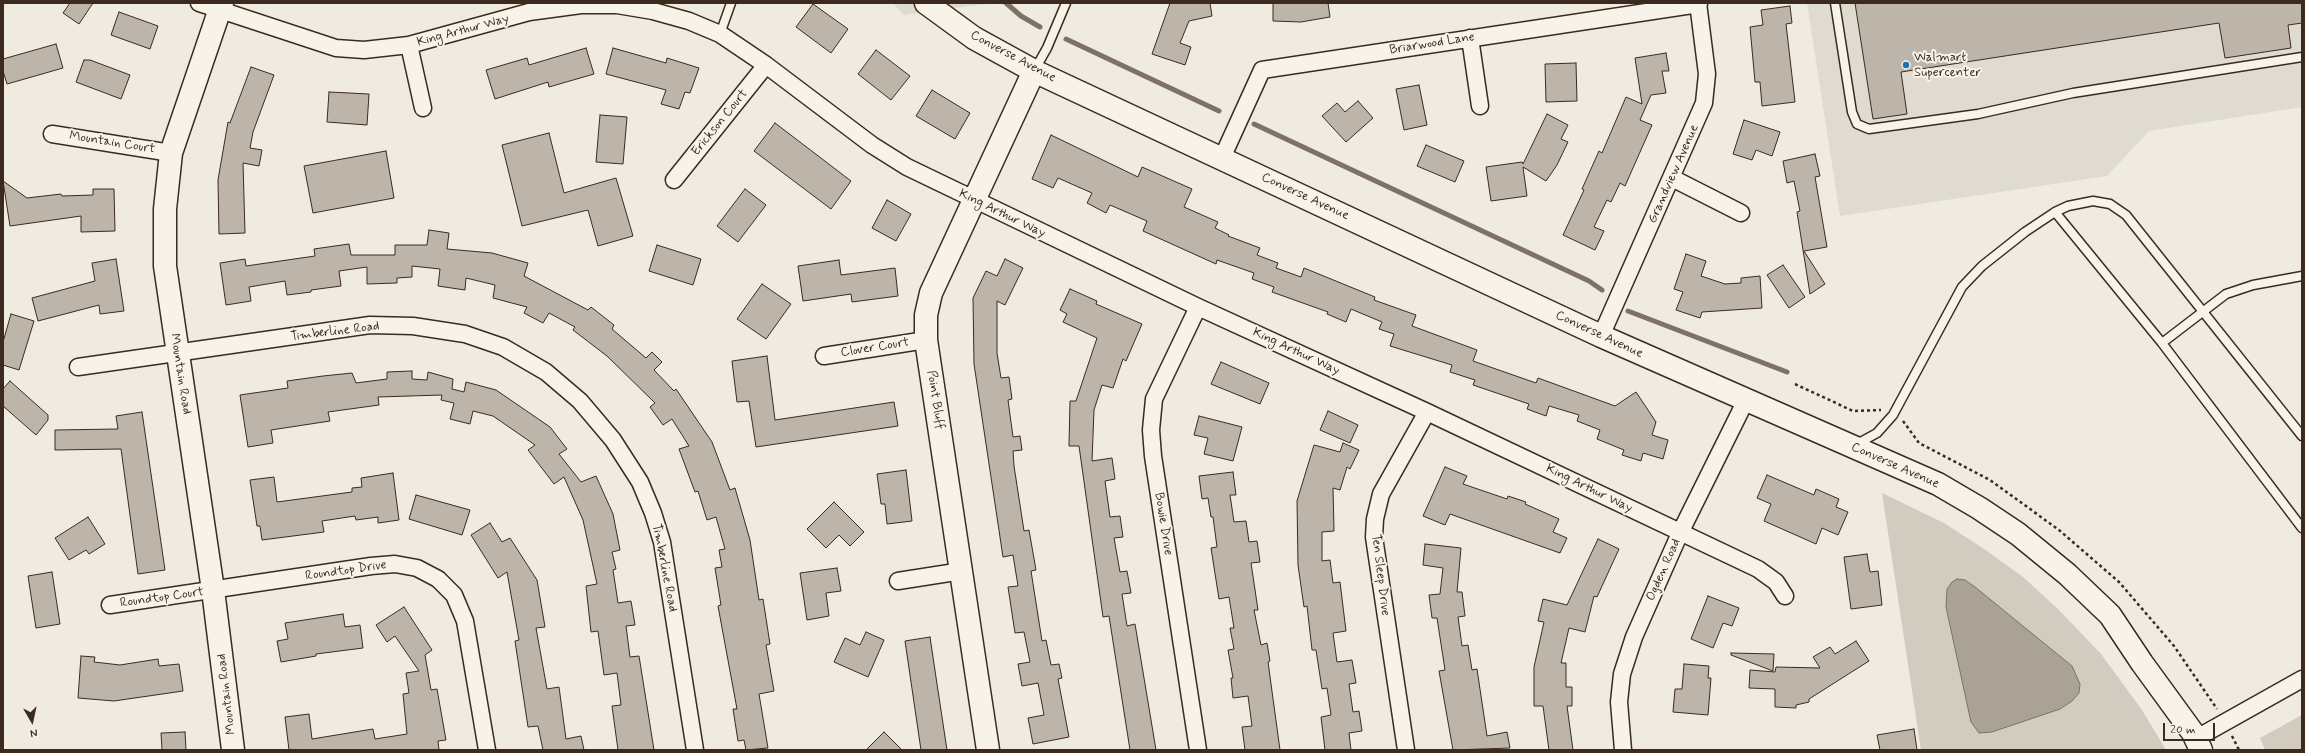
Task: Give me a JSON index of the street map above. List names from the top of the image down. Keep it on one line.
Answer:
{"streets":{"main road":["Converse Avenue","Mountain Road","Point Bluff"],"street":["King Arthur Way","Briarwood Lane","Erickson Court","Mountain Court","Grandview Avenue","Timberline Road","Clover Court","Bowie Drive","Ogden Road","Roundtop Drive","Ten Sleep Drive","Roundtop Court"]},"crossings":[["King Arthur Way","Erickson Court"],["King Arthur Way","Mountain Road"],["King Arthur Way","Point Bluff"],["King Arthur Way","Bowie Drive"],["King Arthur Way","Ogden Road"],["King Arthur Way","Ten Sleep Drive"],["Briarwood Lane","Converse Avenue"],["Briarwood Lane","Grandview Avenue"],["Converse Avenue","Grandview Avenue"],["Converse Avenue","Point Bluff"],["Converse Avenue","Ogden Road"],["Mountain Court","Mountain Road"],["Timberline Road","Mountain Road"],["Clover Court","Point Bluff"],["Mountain Road","Roundtop Drive"],["Mountain Road","Roundtop Court"],["Roundtop Drive","Roundtop Court"]],"places":["Walmart Supercenter"],"scale_bar":"20 m","north":"bottom"}
